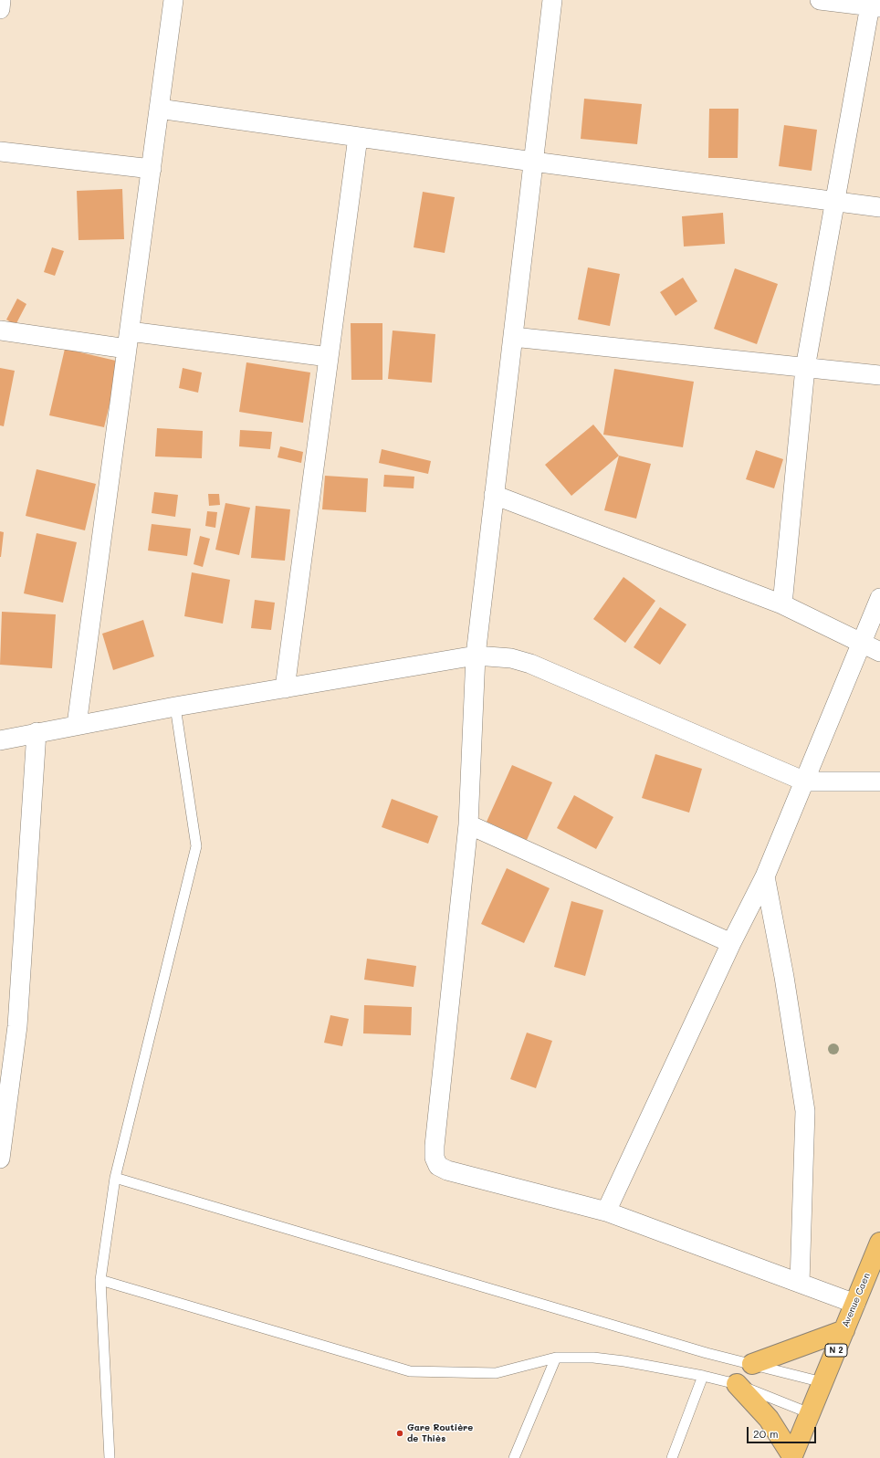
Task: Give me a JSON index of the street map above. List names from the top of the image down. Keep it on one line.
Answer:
{"streets":{"highway":["Avenue Caen","N 2"]},"places":["Gare Routière de Thiès"],"scale_bar":"20 m"}
